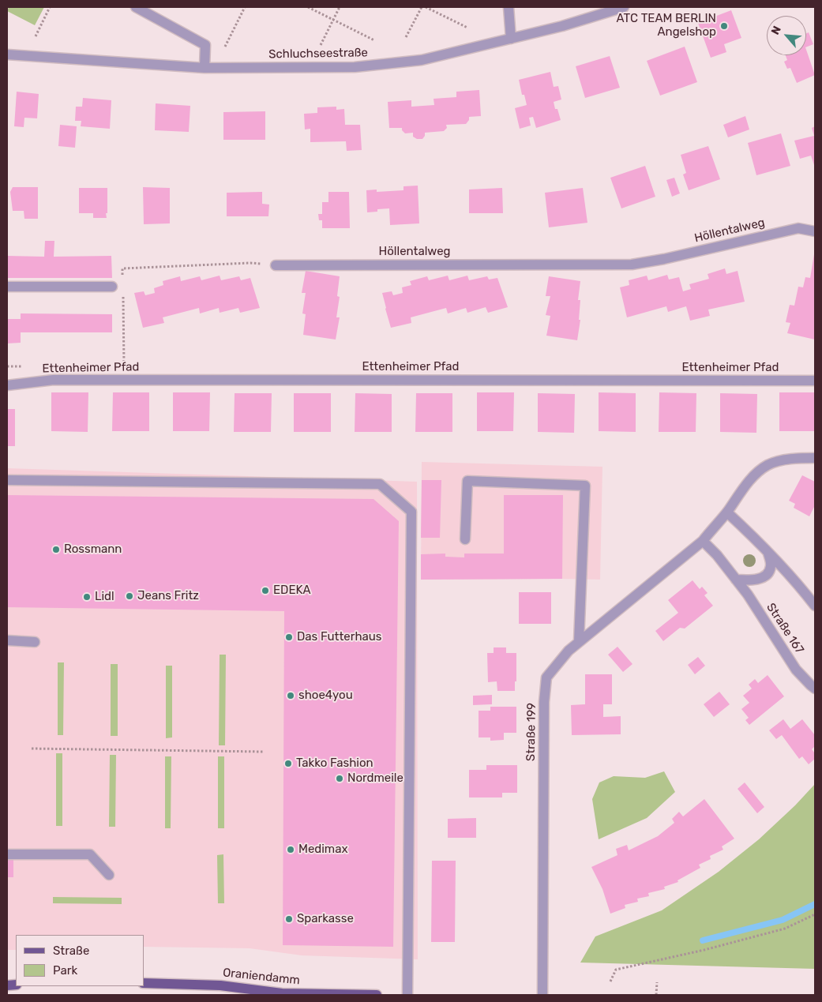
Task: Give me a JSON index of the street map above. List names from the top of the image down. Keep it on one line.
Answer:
{"streets":{"main road":["Oraniendamm"],"street":["Schluchseestraße","Höllentalweg","Ettenheimer Pfad","Straße 167","Straße 199"]},"crossings":[["Straße 167","Straße 199"]],"places":["ATC TEAM BERLIN Angelshop","Rossmann","EDEKA","Jeans Fritz","Lidl","Das Futterhaus","shoe4you","Takko Fashion","Nordmeile","Medimax","Sparkasse"],"legend":["Straße","Park"],"north":"top left"}
